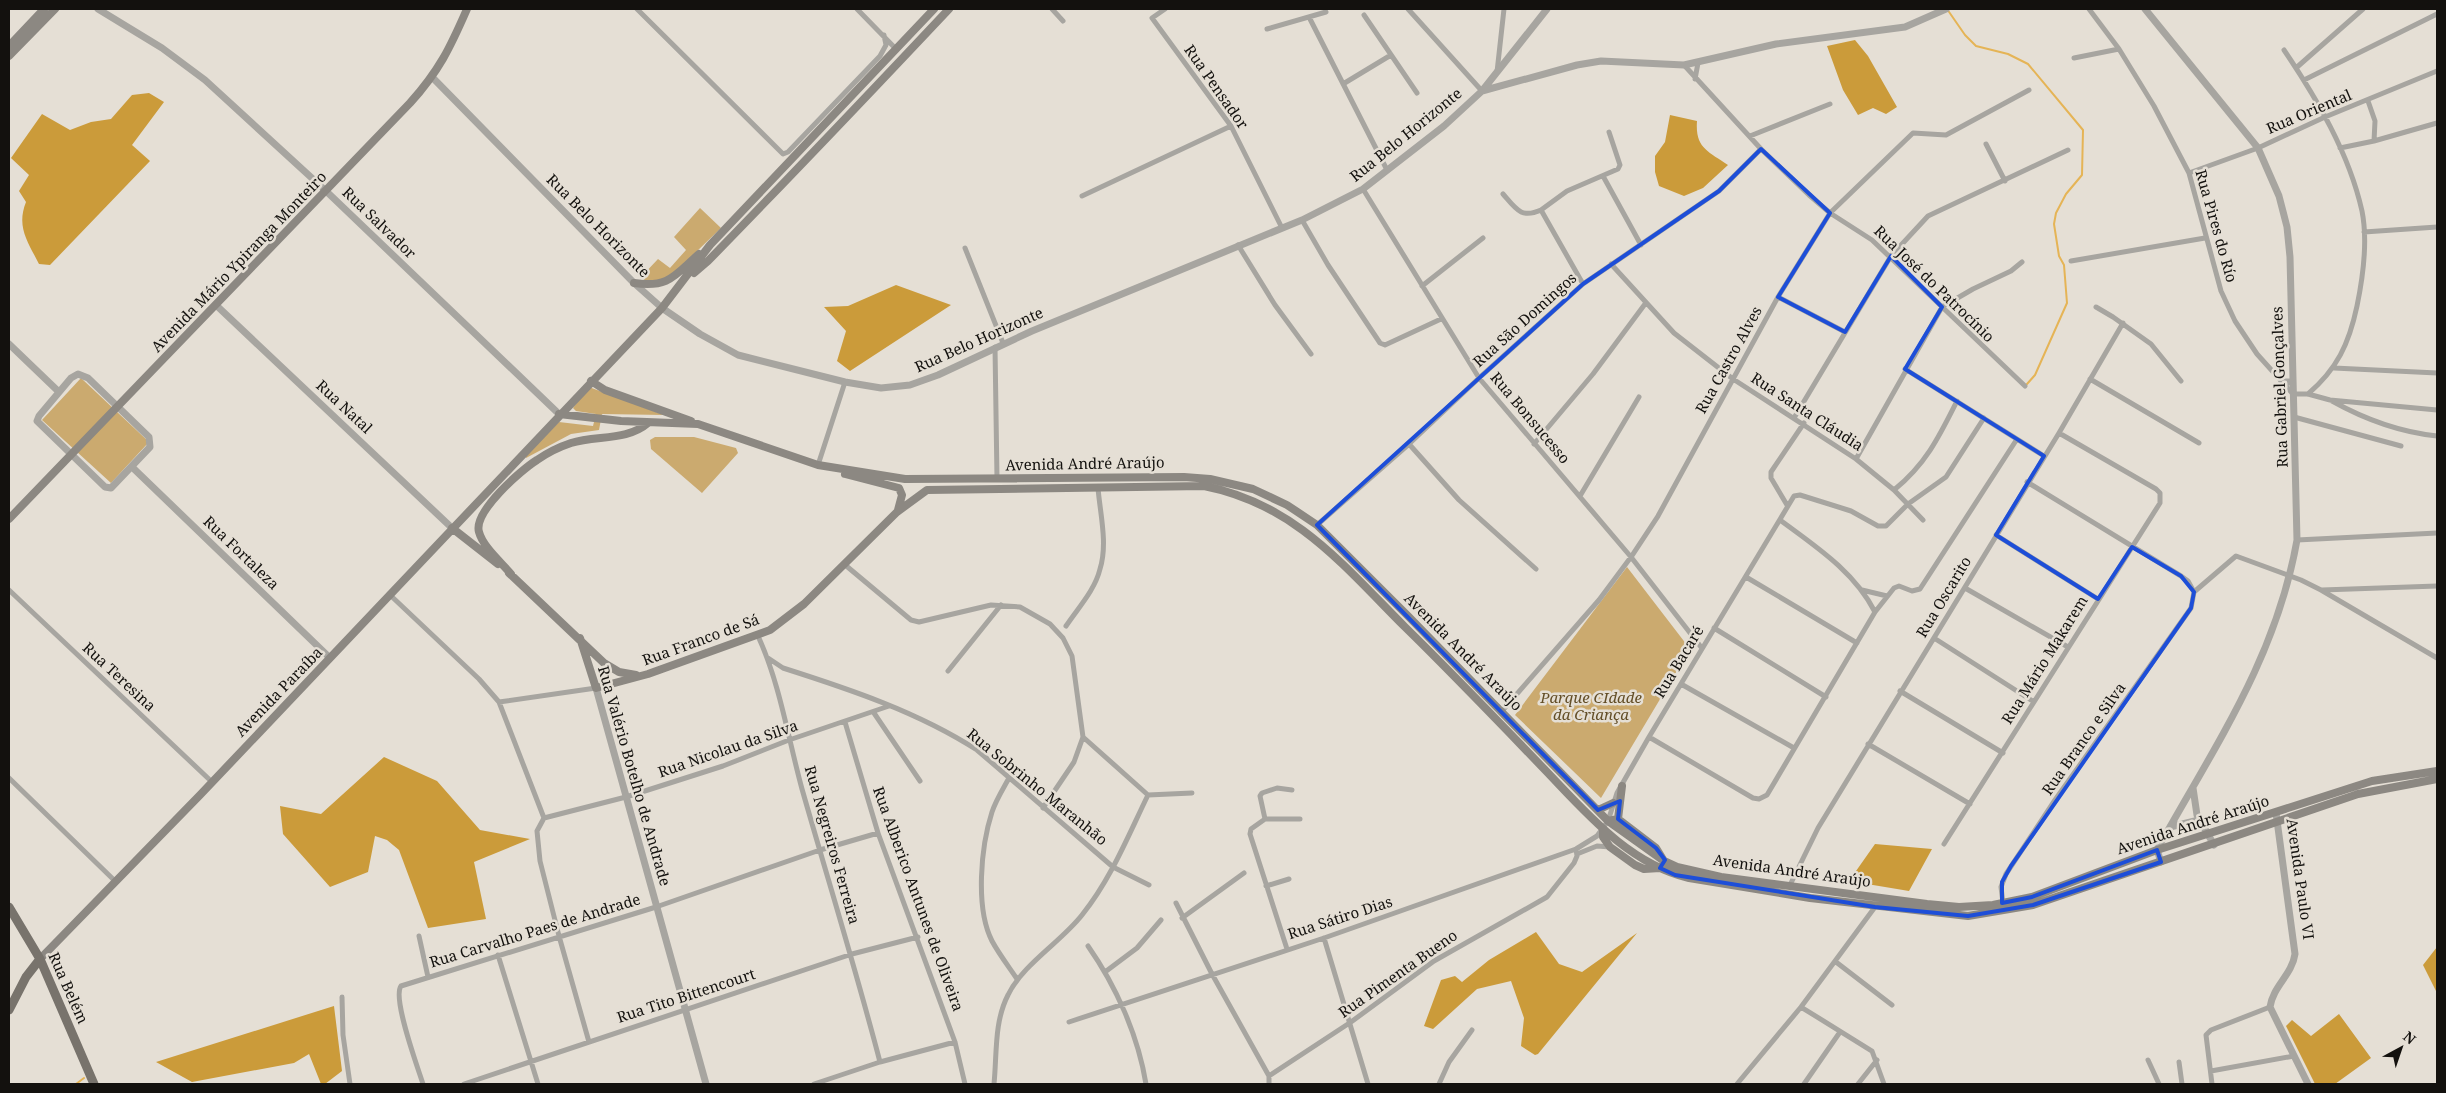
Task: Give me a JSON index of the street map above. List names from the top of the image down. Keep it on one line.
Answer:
{"streets":{"main road":["Avenida Mário Ypiranga Monteiro","Avenida André Araújo","Rua Franco de Sá","Avenida Paraíba","Rua Valério Botelho de Andrade","Rua Belém"],"street":["Rua Pensador","Rua Oriental","Rua Belo Horizonte","Rua Salvador","Rua Pires do Río","Rua José do Patrocínio","Rua São Domingos","Rua Castro Alves","Rua Gabriel Gonçalves","Rua Natal","Rua Santa Cláudia","Rua Bonsucesso","Rua Fortaleza","Rua Oscarito","Rua Mário Makarem","Rua Bacaré","Rua Teresina","Rua Branco e Silva","Rua Nicolau da Silva","Rua Sobrinho Maranhão","Rua Negreiros Ferreira","Avenida Paulo VI","Rua Alberico Antunes de Oliveira","Rua Sátiro Dias","Rua Carvalho Paes de Andrade","Rua Pimenta Bueno","Rua Tito Bittencourt"]},"crossings":[["Rua Pensador","Rua Belo Horizonte"],["Rua Oriental","Rua Pires do Río"],["Rua Oriental","Rua Gabriel Gonçalves"],["Rua Belo Horizonte","Avenida Mário Ypiranga Monteiro"],["Rua Belo Horizonte","Rua Bonsucesso"],["Rua Belo Horizonte","Avenida Paraíba"],["Rua Salvador","Avenida Mário Ypiranga Monteiro"],["Rua Salvador","Avenida André Araújo"],["Rua Salvador","Avenida Paraíba"],["Rua Pires do Río","Rua Gabriel Gonçalves"],["Avenida Mário Ypiranga Monteiro","Rua Natal"],["Rua José do Patrocínio","Rua São Domingos"],["Rua José do Patrocínio","Rua Castro Alves"],["Rua São Domingos","Rua Santa Cláudia"],["Rua São Domingos","Rua Bonsucesso"],["Rua São Domingos","Avenida André Araújo"],["Rua Castro Alves","Rua Santa Cláudia"],["Rua Castro Alves","Rua Bonsucesso"],["Rua Castro Alves","Avenida André Araújo"],["Rua Gabriel Gonçalves","Avenida André Araújo"],["Rua Natal","Avenida Paraíba"],["Rua Natal","Rua Valério Botelho de Andrade"],["Rua Bonsucesso","Rua Bacaré"],["Avenida André Araújo","Rua Oscarito"],["Avenida André Araújo","Rua Franco de Sá"],["Avenida André Araújo","Rua Bacaré"],["Avenida André Araújo","Avenida Paraíba"],["Avenida André Araújo","Rua Branco e Silva"],["Avenida André Araújo","Avenida Paulo VI"],["Avenida André Araújo","Rua Sátiro Dias"],["Rua Fortaleza","Avenida Paraíba"],["Rua Oscarito","Rua Mário Makarem"],["Rua Franco de Sá","Rua Valério Botelho de Andrade"],["Rua Franco de Sá","Rua Negreiros Ferreira"],["Rua Bacaré","Rua Sátiro Dias"],["Rua Teresina","Avenida Paraíba"],["Avenida Paraíba","Rua Valério Botelho de Andrade"],["Avenida Paraíba","Rua Belém"],["Rua Nicolau da Silva","Rua Valério Botelho de Andrade"],["Rua Nicolau da Silva","Rua Sobrinho Maranhão"],["Rua Nicolau da Silva","Rua Negreiros Ferreira"],["Rua Nicolau da Silva","Rua Alberico Antunes de Oliveira"],["Rua Valério Botelho de Andrade","Rua Carvalho Paes de Andrade"],["Rua Valério Botelho de Andrade","Rua Tito Bittencourt"],["Rua Sobrinho Maranhão","Rua Negreiros Ferreira"],["Rua Negreiros Ferreira","Rua Carvalho Paes de Andrade"],["Rua Negreiros Ferreira","Rua Tito Bittencourt"],["Rua Alberico Antunes de Oliveira","Rua Carvalho Paes de Andrade"],["Rua Alberico Antunes de Oliveira","Rua Tito Bittencourt"],["Rua Sátiro Dias","Rua Pimenta Bueno"]],"parks":["Parque CIdade da Criança"],"north":"top right"}
